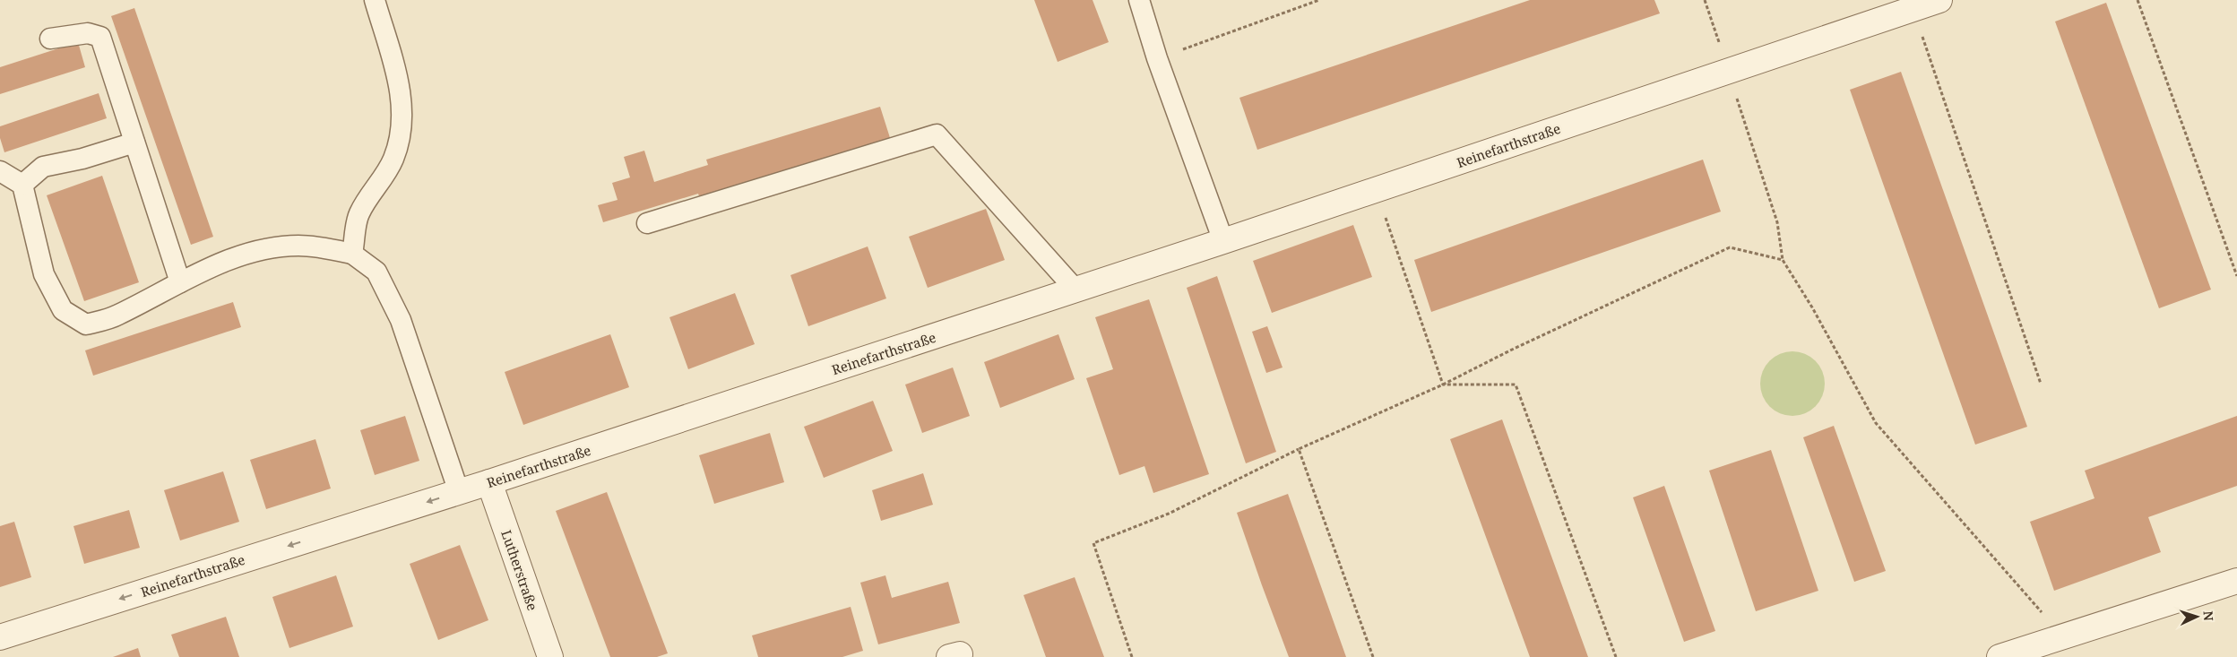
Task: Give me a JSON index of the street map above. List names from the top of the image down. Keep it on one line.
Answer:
{"streets":{"street":["Reinefarthstraße","Lutherstraße"]},"crossings":[["Reinefarthstraße","Lutherstraße"]],"north":"right"}
